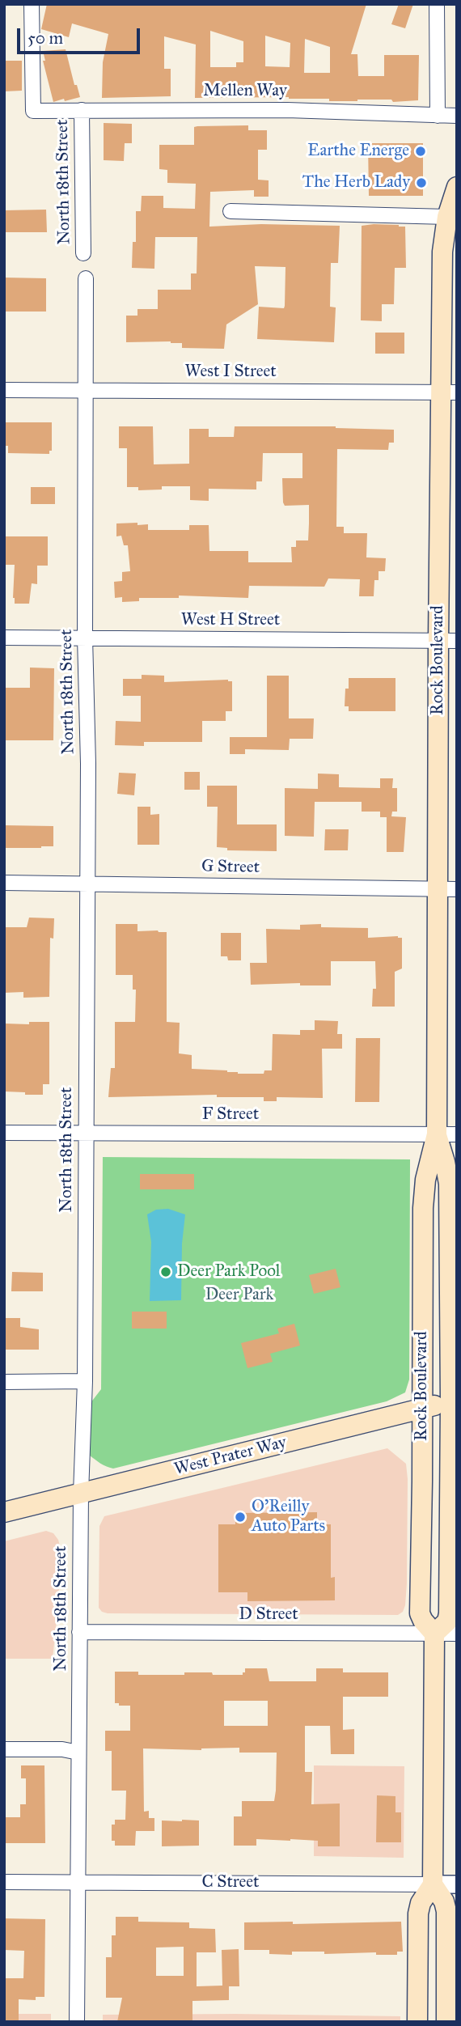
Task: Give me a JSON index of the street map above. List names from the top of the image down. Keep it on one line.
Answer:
{"streets":{"main road":["Rock Boulevard","West Prater Way"],"street":["Mellen Way","North 18th Street","West I Street","West H Street","G Street","F Street","D Street","C Street"]},"crossings":[["Mellen Way","North 18th Street"],["North 18th Street","West I Street"],["North 18th Street","West H Street"],["North 18th Street","G Street"],["North 18th Street","F Street"],["North 18th Street","West Prater Way"],["North 18th Street","D Street"],["North 18th Street","C Street"],["West I Street","Rock Boulevard"],["West H Street","Rock Boulevard"],["Rock Boulevard","G Street"],["Rock Boulevard","F Street"],["Rock Boulevard","West Prater Way"],["Rock Boulevard","D Street"]],"parks":["Deer Park"],"places":["Earthe Energe","The Herb Lady","Deer Park Pool","O'Reilly Auto Parts"],"scale_bar":"50 m"}
